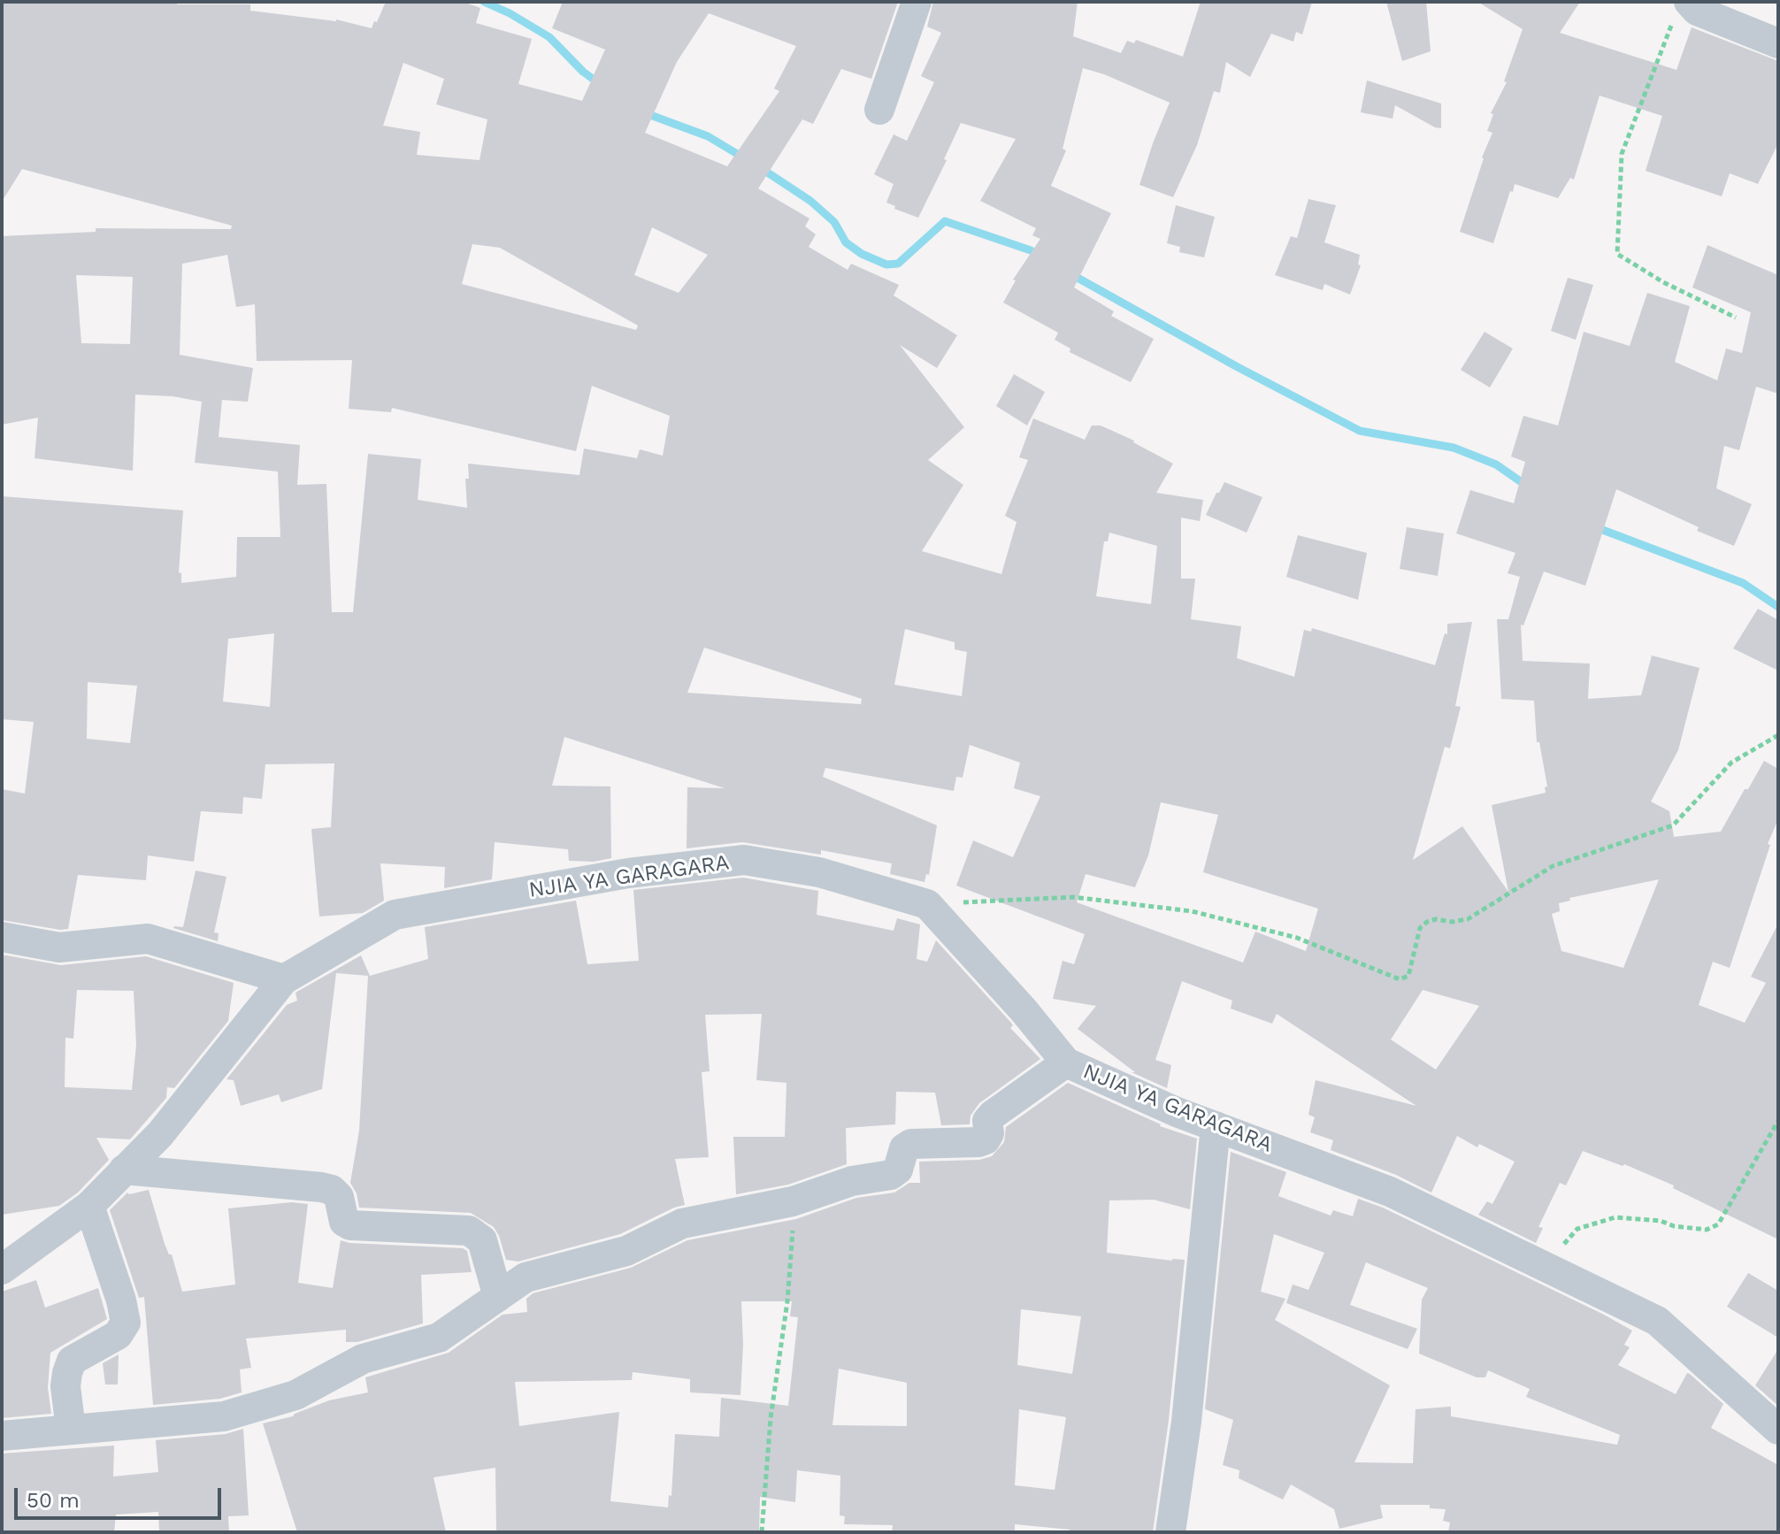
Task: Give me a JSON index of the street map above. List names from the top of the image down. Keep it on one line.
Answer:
{"streets":{"street":["NJIA YA GARAGARA"]},"scale_bar":"50 m"}
